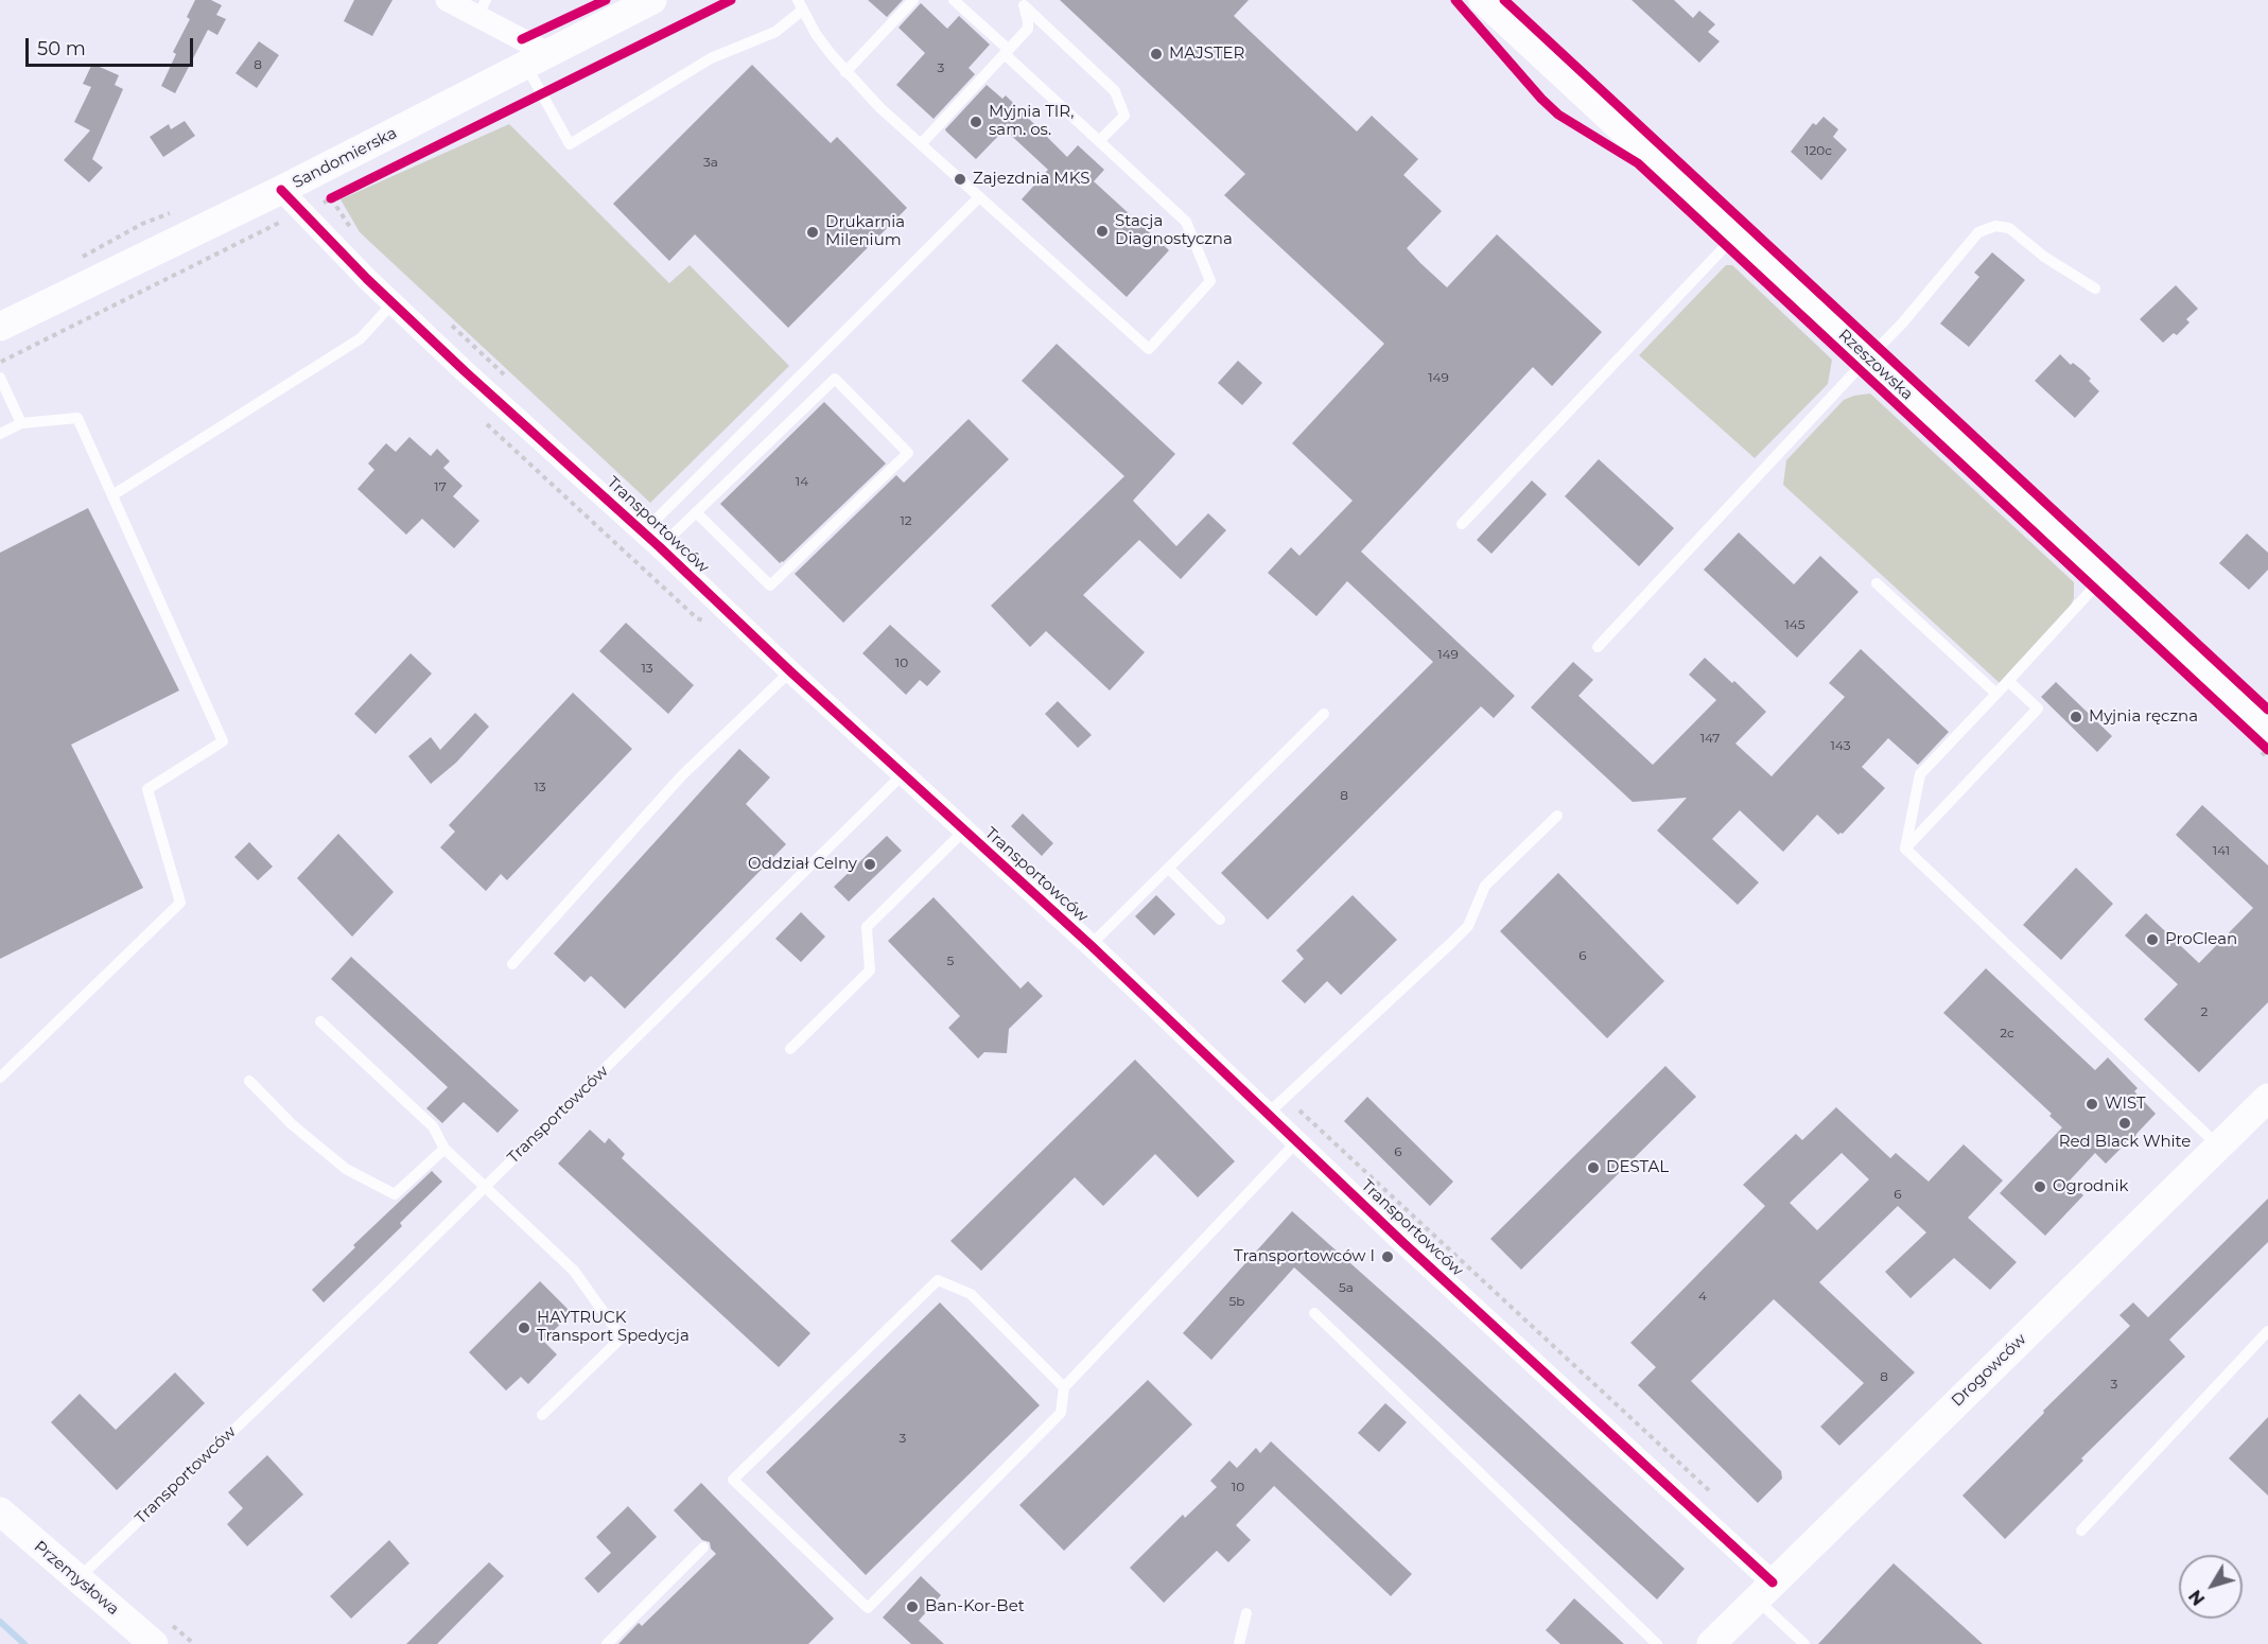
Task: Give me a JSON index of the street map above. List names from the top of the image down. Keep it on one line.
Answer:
{"streets":{"street":["Sandomierska","Rzeszowska","Transportowców","Drogowców","Przemysłowa"]},"crossings":[["Sandomierska","Transportowców"],["Transportowców","Drogowców"],["Transportowców","Przemysłowa"]],"places":["MAJSTER","Myjnia TIR, sam. os.","Zajezdnia MKS","Stacja Diagnostyczna","Drukarnia Milenium","Myjnia ręczna","Oddział Celny","ProClean","WIST","Red Black White","DESTAL","Ogrodnik","Transportowców I","HAYTRUCK Transport Spedycja","Ban-Kor-Bet"],"house_numbers":["8","3","120c","3a","149","14","17","12","145","149","10","13","147","143","13","8","141","6","5","2","2c","6","6","5a","4","5b","8","3","3","10"],"scale_bar":"50 m","north":"bottom left"}
